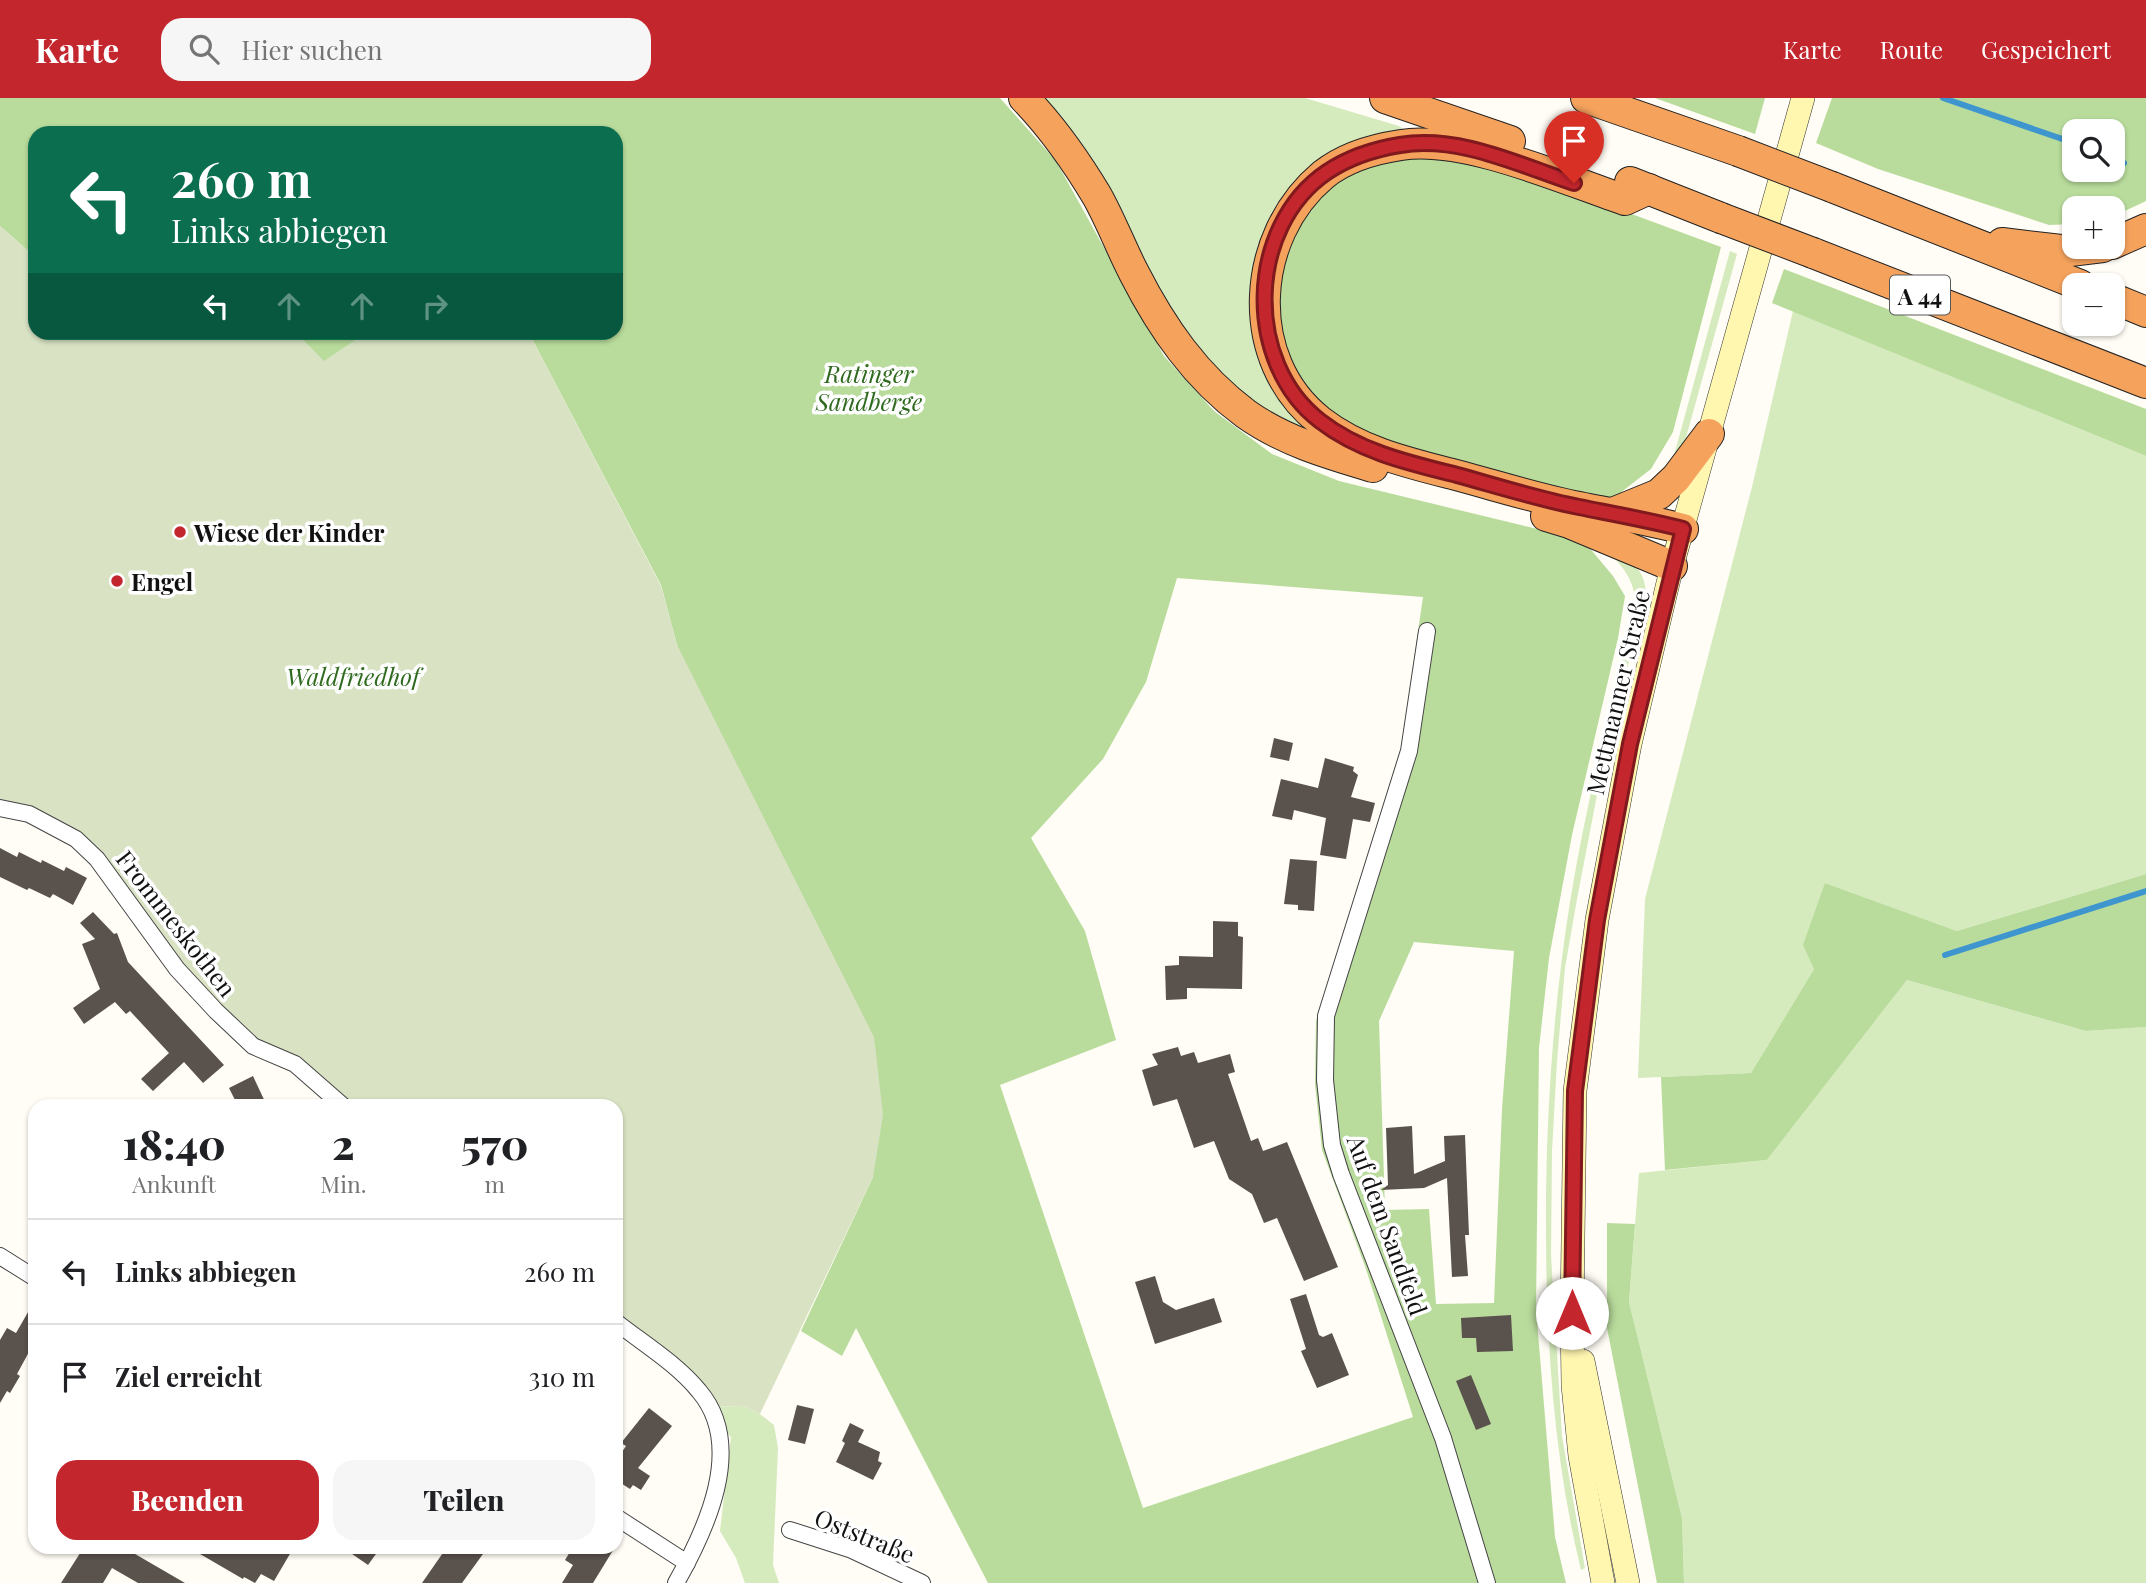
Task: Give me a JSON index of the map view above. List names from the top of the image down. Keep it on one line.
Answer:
{"streets":{"highway":["A 44"],"main road":["Mettmanner Straße"],"street":["Frommeskothen","Auf dem Sandfeld","Oststraße"]},"parks":["Ratinger Sandberge","Waldfriedhof"],"places":["Wiese der Kinder","Engel"],"page":{"header":"Karte","search":"Hier suchen","nav":["Karte","Route","Gespeichert"],"map_buttons":["+","−"],"turn":["260 m","Links abbiegen"],"eta":["18:40","Ankunft","2","Min.","570","m"],"list":[{"name":"Links abbiegen","value":"260 m"},{"name":"Ziel erreicht","value":"310 m"}],"buttons":["Beenden","Teilen"]}}
